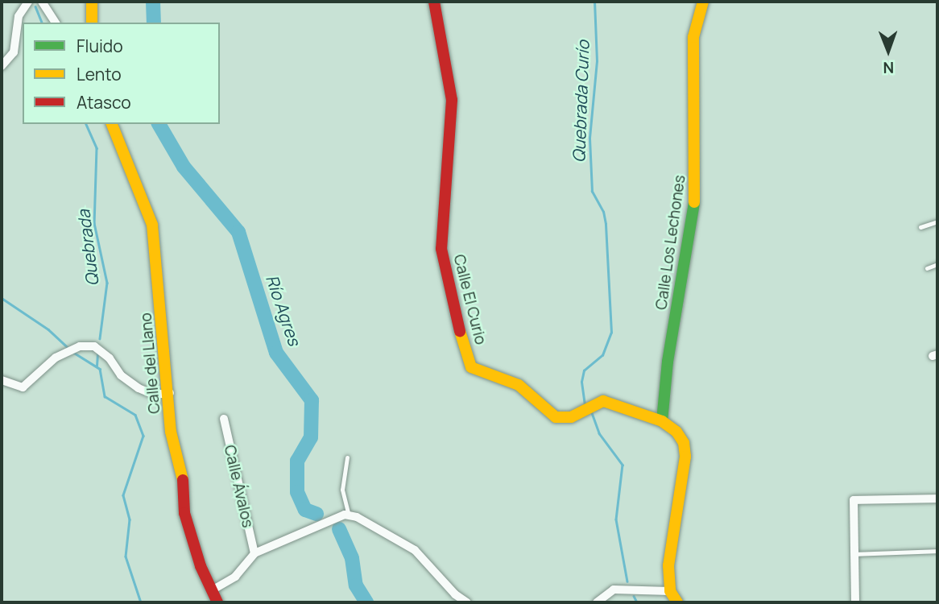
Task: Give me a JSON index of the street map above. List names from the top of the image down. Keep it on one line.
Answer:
{"streets":{"street":["Calle Los Lechones","Calle El Curio","Calle del Llano","Calle Ávalos"]},"crossings":[["Calle Los Lechones","Calle El Curio"]],"water":["Quebrada Curío","Quebrada","Río Agres"],"legend":["Fluido","Lento","Atasco"],"north":"bottom"}
